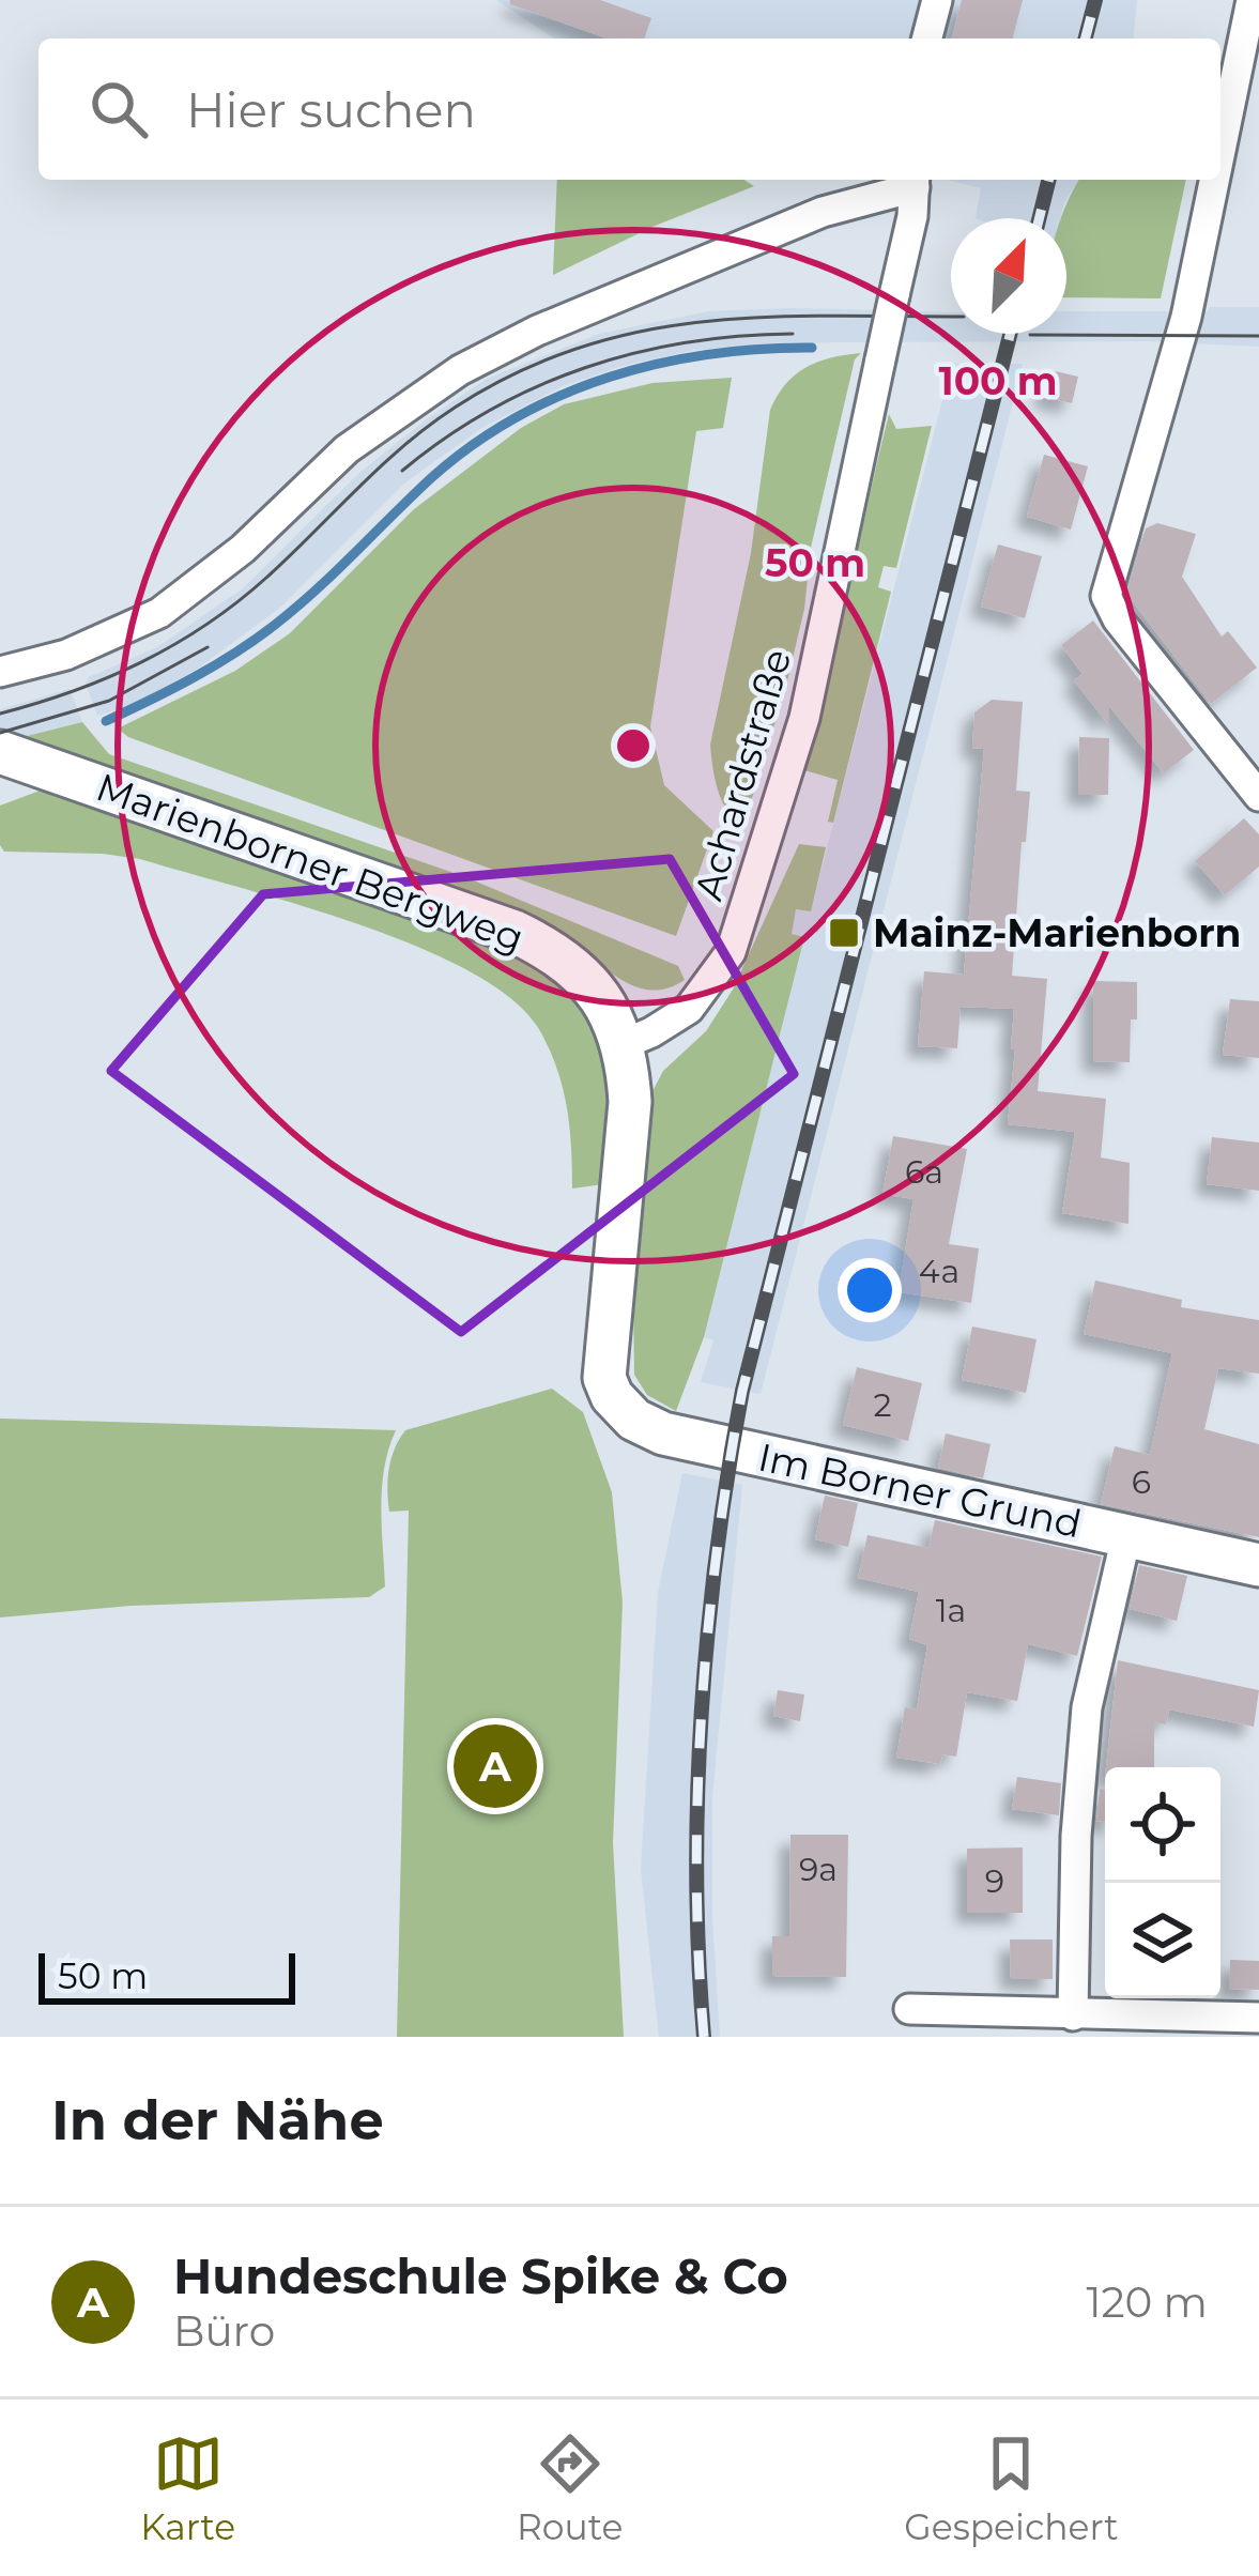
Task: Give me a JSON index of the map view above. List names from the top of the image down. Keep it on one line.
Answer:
{"streets":{"street":["Achardstraße","Marienborner Bergweg","Im Borner Grund"]},"crossings":[["Achardstraße","Marienborner Bergweg"],["Marienborner Bergweg","Im Borner Grund"]],"places":{"transit":["Mainz-Marienborn"]},"house_numbers":["6a","4a","2","6","1a","9a","9"],"scale_bar":"50 m","north":"top right","page":{"search":"Hier suchen","pins":"A","scale":"50 m","heading":"In der Nähe","list":[{"mark":"A","name":"Hundeschule Spike & Co","note":"Büro","value":"120 m"}],"nav":["Karte","Route","Gespeichert"]},"rings":["100 m","50 m"]}
